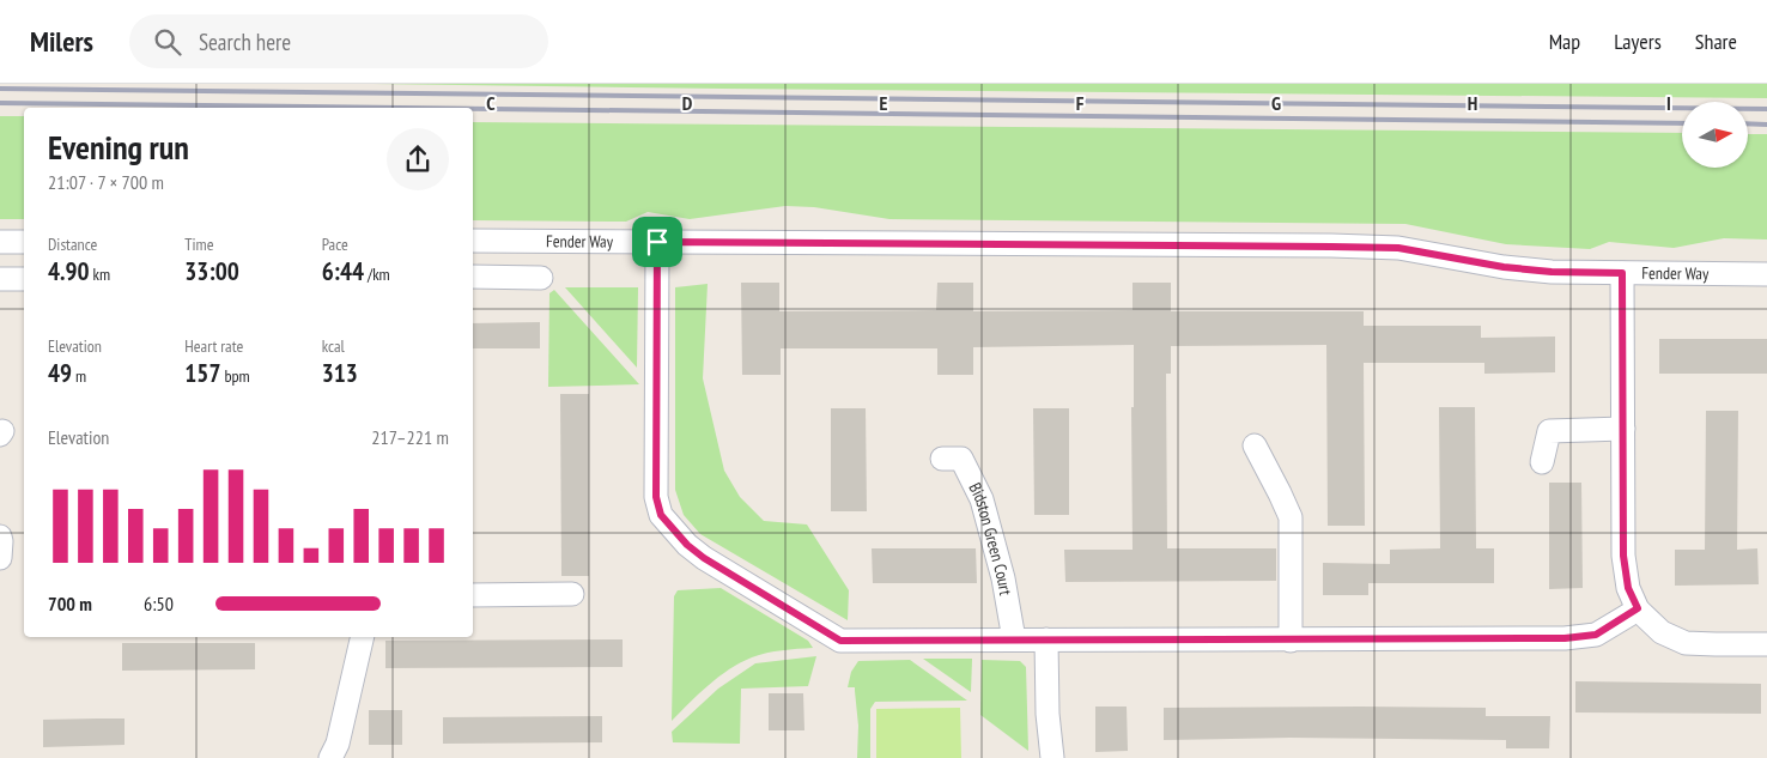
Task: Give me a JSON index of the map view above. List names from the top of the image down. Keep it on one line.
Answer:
{"streets":{"street":["Fender Way","Bidston Green Court"]},"north":"right","page":{"header":"Milers","search":"Search here","nav":["Map","Layers","Share"],"heading":["Evening run","21:07 · 7 × 700 m"],"stats":[["Distance","4.90 km"],["Time","33:00"],["Pace","6:44 /km"],["Elevation","49 m"],["Heart rate","157 bpm"],["kcal","313"]],"chart":["Elevation","217–221 m"],"list":[{"name":"700 m","note":"6:50"}]},"grid":{"columns":["C","D","E","F","G","H","I"]}}
